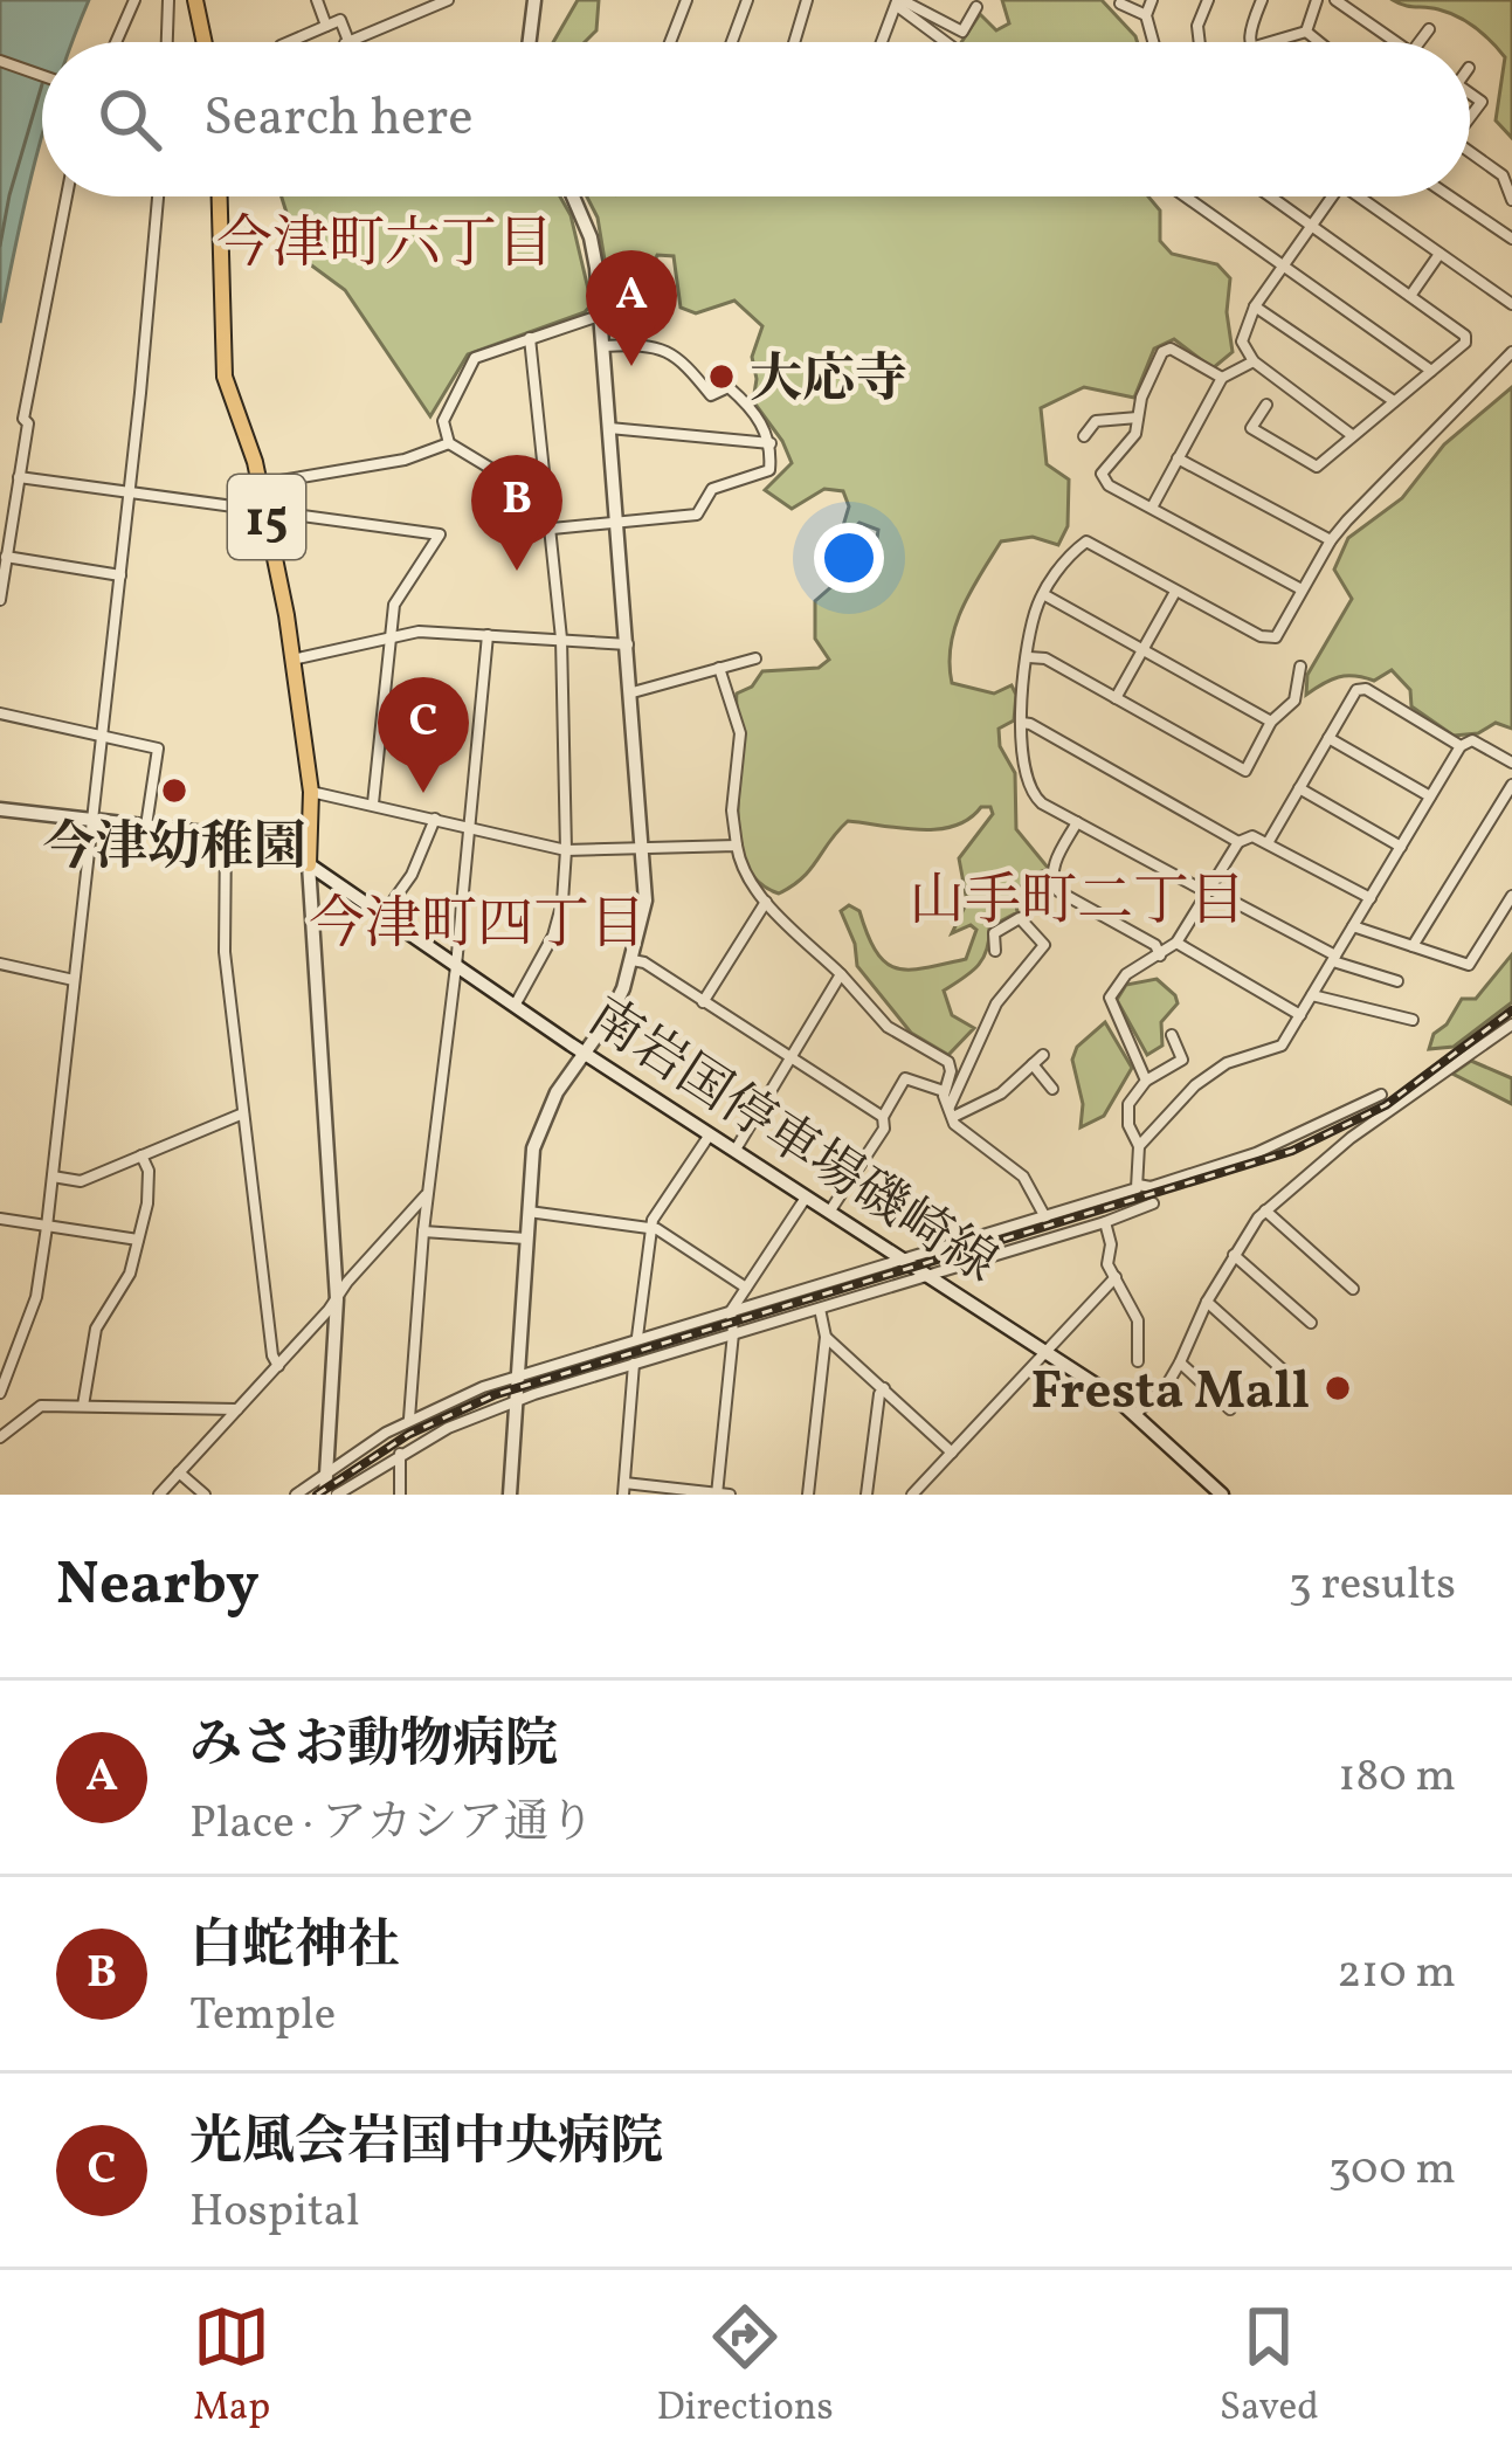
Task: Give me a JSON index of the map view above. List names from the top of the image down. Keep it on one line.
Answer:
{"streets":{"main road":["15"],"street":["南岩国停車場磯崎線"]},"crossings":[["15","南岩国停車場磯崎線"]],"districts":["今津町六丁目","山手町二丁目","今津町四丁目"],"places":["大応寺","今津幼稚園","Fresta Mall"],"page":{"search":"Search here","pins":["A","B","C"],"heading":["Nearby","3 results"],"list":[{"mark":"A","name":"みさお動物病院","note":"Place · アカシア通り","value":"180 m"},{"mark":"B","name":"白蛇神社","note":"Temple","value":"210 m"},{"mark":"C","name":"光風会岩国中央病院","note":"Hospital","value":"300 m"}],"nav":["Map","Directions","Saved"]}}
